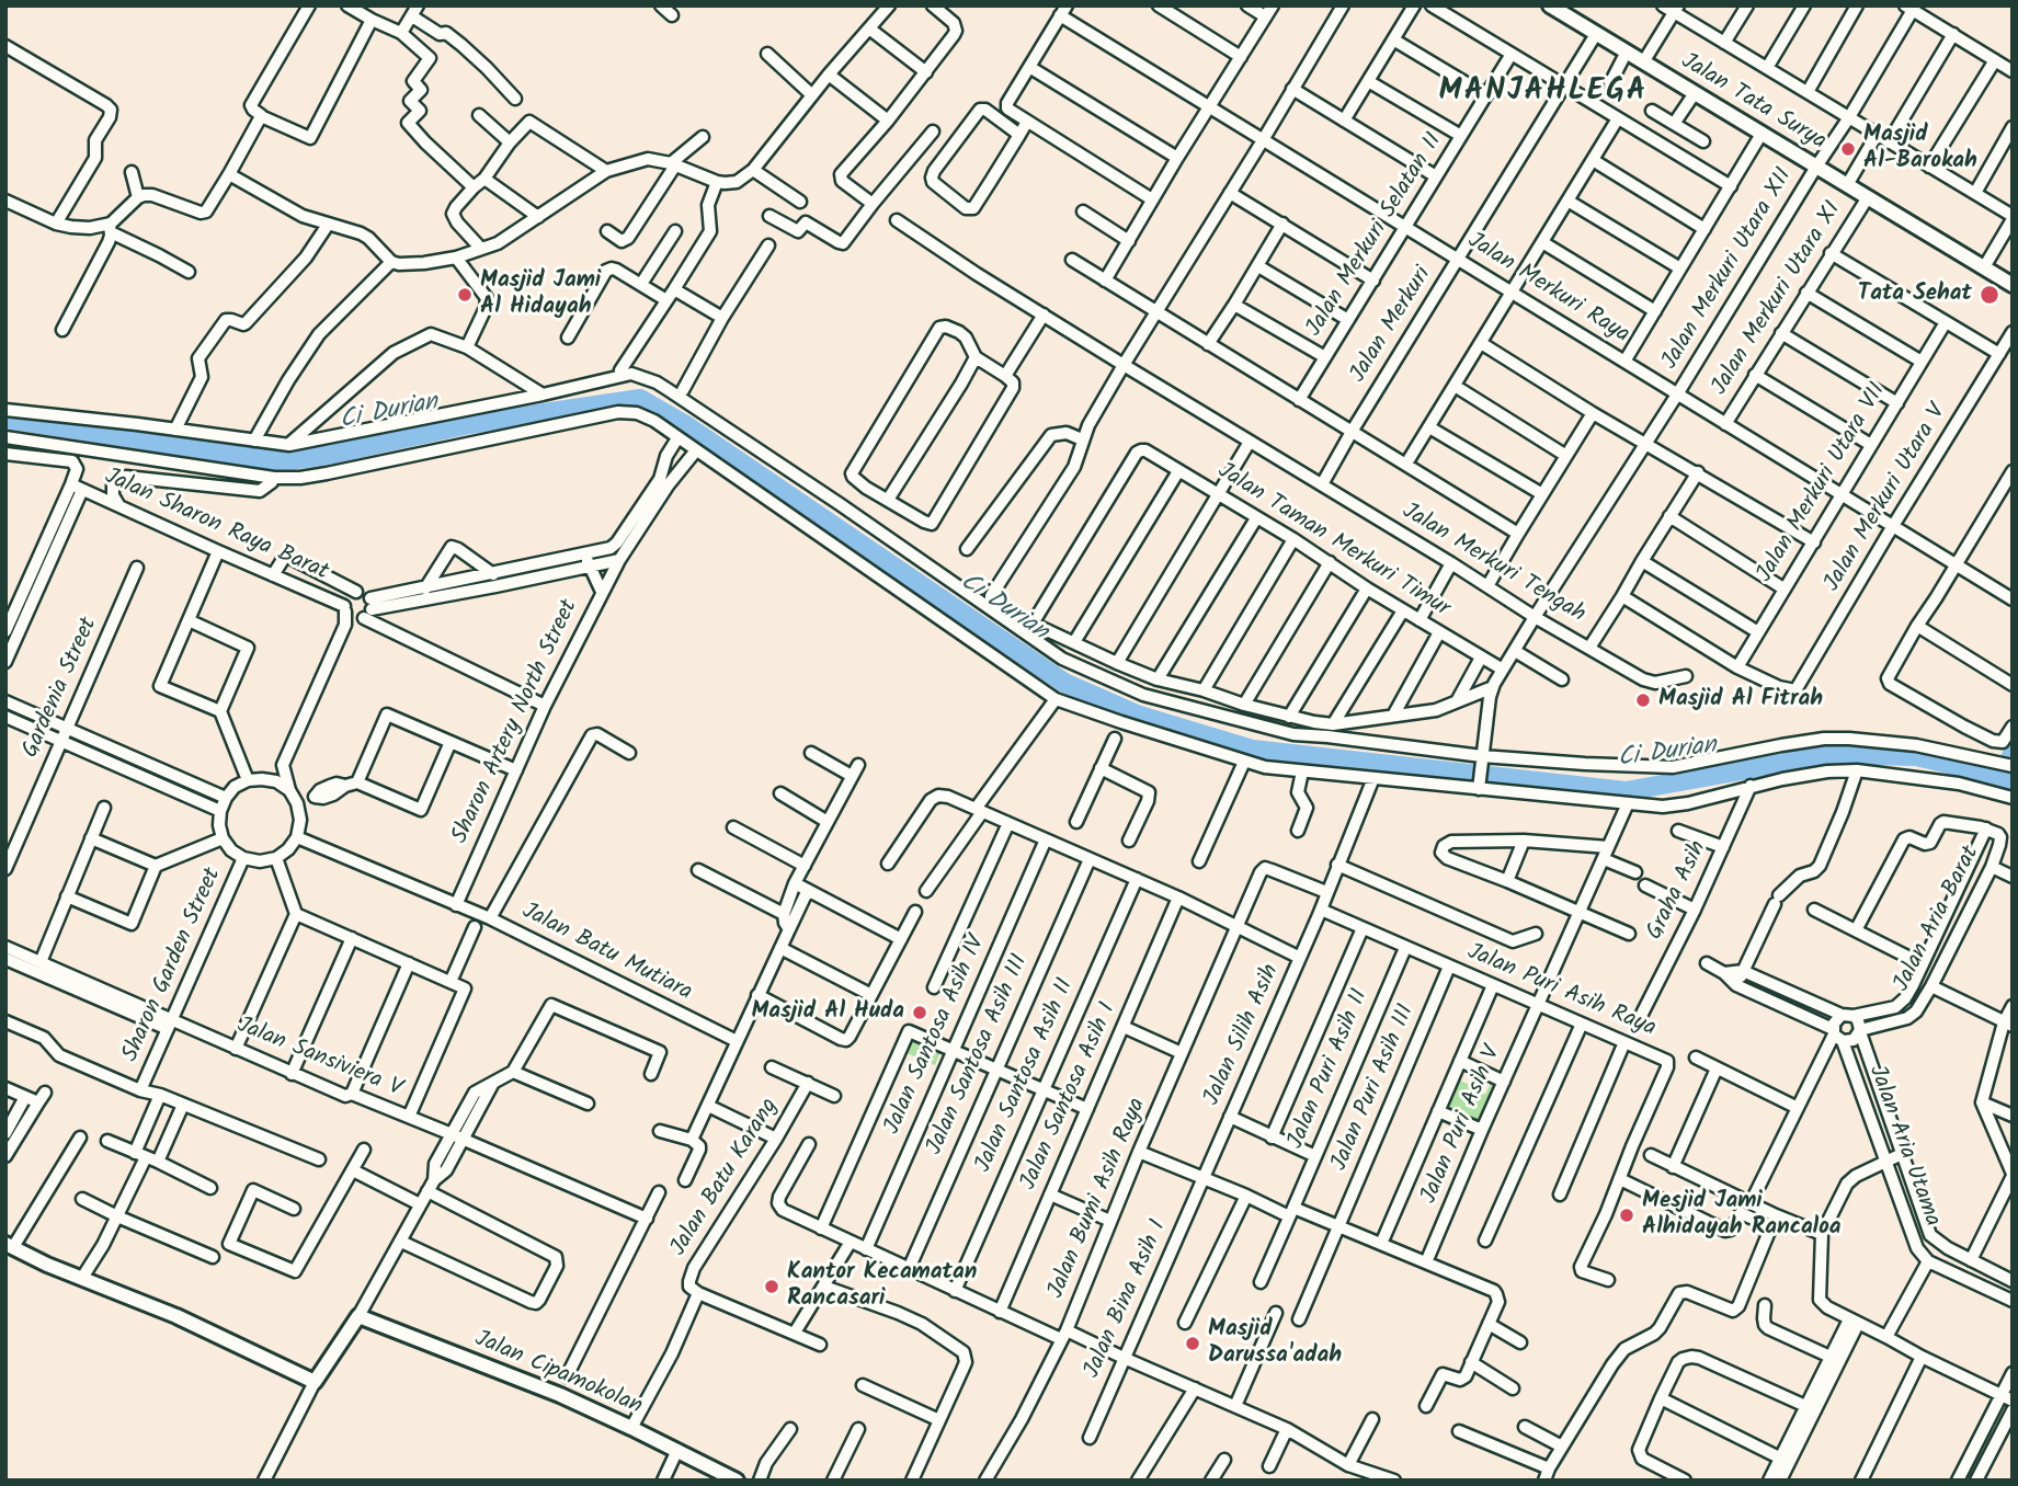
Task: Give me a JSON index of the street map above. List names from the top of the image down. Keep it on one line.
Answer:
{"streets":{"street":["Jalan Tata Surya","Jalan Merkuri Selatan II","Jalan Merkuri Utara XII","Jalan Merkuri Raya","Jalan Merkuri Utara XI","Jalan Merkuri","Jalan Merkuri Utara VII","Jalan Merkuri Utara V","Jalan Sharon Raya Barat","Jalan Taman Merkuri Timur","Jalan Merkuri Tengah","Gardenia Street","Sharon Artery North Street","Graha Asih","Jalan Aria Barat","Jalan Batu Mutiara","Sharon Garden Street","Jalan Puri Asih Raya","Jalan Santosa Asih IV","Jalan Silih Asih","Jalan Santosa Asih III","Jalan Sansiviera V","Jalan Puri Asih II","Jalan Santosa Asih II","Jalan Puri Asih III","Jalan Santosa Asih I","Jalan Puri Asih V","Jalan Aria Utama","Jalan Batu Karang","Jalan Bumi Asih Raya","Jalan Bina Asih I","Jalan Cipamokolan"]},"crossings":[["Jalan Tata Surya","Jalan Merkuri Utara XII"],["Jalan Tata Surya","Jalan Merkuri Utara XI"],["Jalan Tata Surya","Jalan Merkuri"],["Jalan Merkuri Selatan II","Jalan Merkuri Raya"],["Jalan Merkuri Utara XII","Jalan Merkuri Raya"],["Jalan Merkuri Utara XII","Jalan Taman Merkuri Timur"],["Jalan Merkuri Utara XII","Jalan Merkuri Tengah"],["Jalan Merkuri Raya","Jalan Merkuri Utara XI"],["Jalan Merkuri Raya","Jalan Merkuri"],["Jalan Merkuri Raya","Jalan Merkuri Utara VII"],["Jalan Merkuri Raya","Jalan Merkuri Utara V"],["Jalan Merkuri","Jalan Merkuri Tengah"],["Jalan Merkuri Utara VII","Jalan Merkuri Utara V"],["Sharon Artery North Street","Jalan Batu Mutiara"],["Jalan Aria Barat","Jalan Aria Utama"],["Jalan Batu Mutiara","Sharon Garden Street"],["Sharon Garden Street","Jalan Sansiviera V"],["Jalan Puri Asih Raya","Jalan Silih Asih"],["Jalan Puri Asih Raya","Jalan Puri Asih II"],["Jalan Puri Asih Raya","Jalan Puri Asih III"],["Jalan Puri Asih Raya","Jalan Puri Asih V"],["Jalan Silih Asih","Jalan Bumi Asih Raya"],["Jalan Silih Asih","Jalan Bina Asih I"],["Jalan Batu Karang","Jalan Cipamokolan"]],"districts":["MANJAHLEGA"],"water":["Ci Durian"],"places":["Masjid Al-Barokah","Masjid Jami Al Hidayah","Tata Sehat","Masjid Al Fitrah","Masjid Al Huda","Mesjid Jami Alhidayah Rancaloa","Kantor Kecamatan Rancasari","Masjid Darussa'adah"]}
